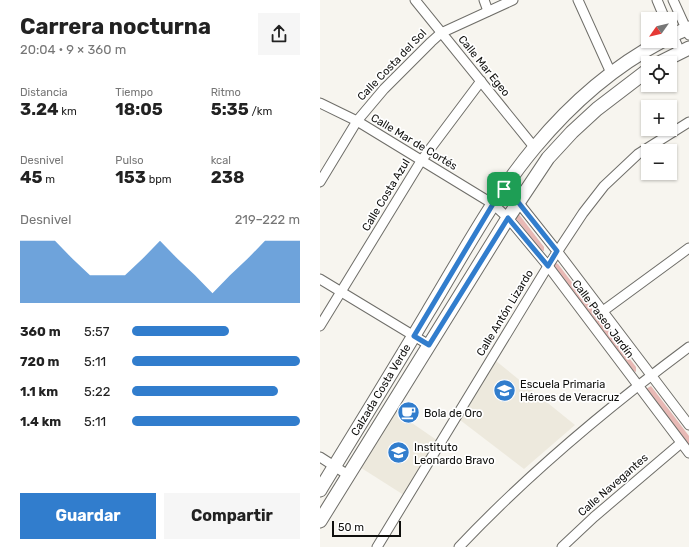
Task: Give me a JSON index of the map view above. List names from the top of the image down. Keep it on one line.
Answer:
{"streets":{"main road":["Calzada Costa Verde"],"street":["Calle Costa del Sol","Calle Mar Egeo","Calle Mar de Cortés","Calle Costa Azul","Calle Antón Lizardo","Calle Paseo Jardín","Calle Navegantes"]},"crossings":[["Calle Costa del Sol","Calle Mar Egeo"],["Calle Costa del Sol","Calle Mar de Cortés"],["Calle Mar Egeo","Calle Costa Azul"],["Calle Mar Egeo","Calzada Costa Verde"],["Calle Mar de Cortés","Calle Costa Azul"],["Calle Mar de Cortés","Calle Paseo Jardín"],["Calle Mar de Cortés","Calzada Costa Verde"],["Calle Antón Lizardo","Calle Paseo Jardín"],["Calle Paseo Jardín","Calzada Costa Verde"],["Calle Paseo Jardín","Calle Navegantes"]],"places":{"school or university":["Escuela Primaria Héroes de Veracruz","Instituto Leonardo Bravo"],"cafe":["Bola de Oro"]},"scale_bar":"50 m","north":"bottom left","page":{"heading":["Carrera nocturna","20:04 · 9 × 360 m"],"map_buttons":["+","−"],"stats":[["Distancia","3.24 km"],["Tiempo","18:05"],["Ritmo","5:35 /km"],["Desnivel","45 m"],["Pulso","153 bpm"],["kcal","238"]],"chart":["Desnivel","219–222 m"],"list":[{"name":"360 m","note":"5:57"},{"name":"720 m","note":"5:11"},{"name":"1.1 km","note":"5:22"},{"name":"1.4 km","note":"5:11"}],"buttons":["Guardar","Compartir"],"scale":"50 m"}}
